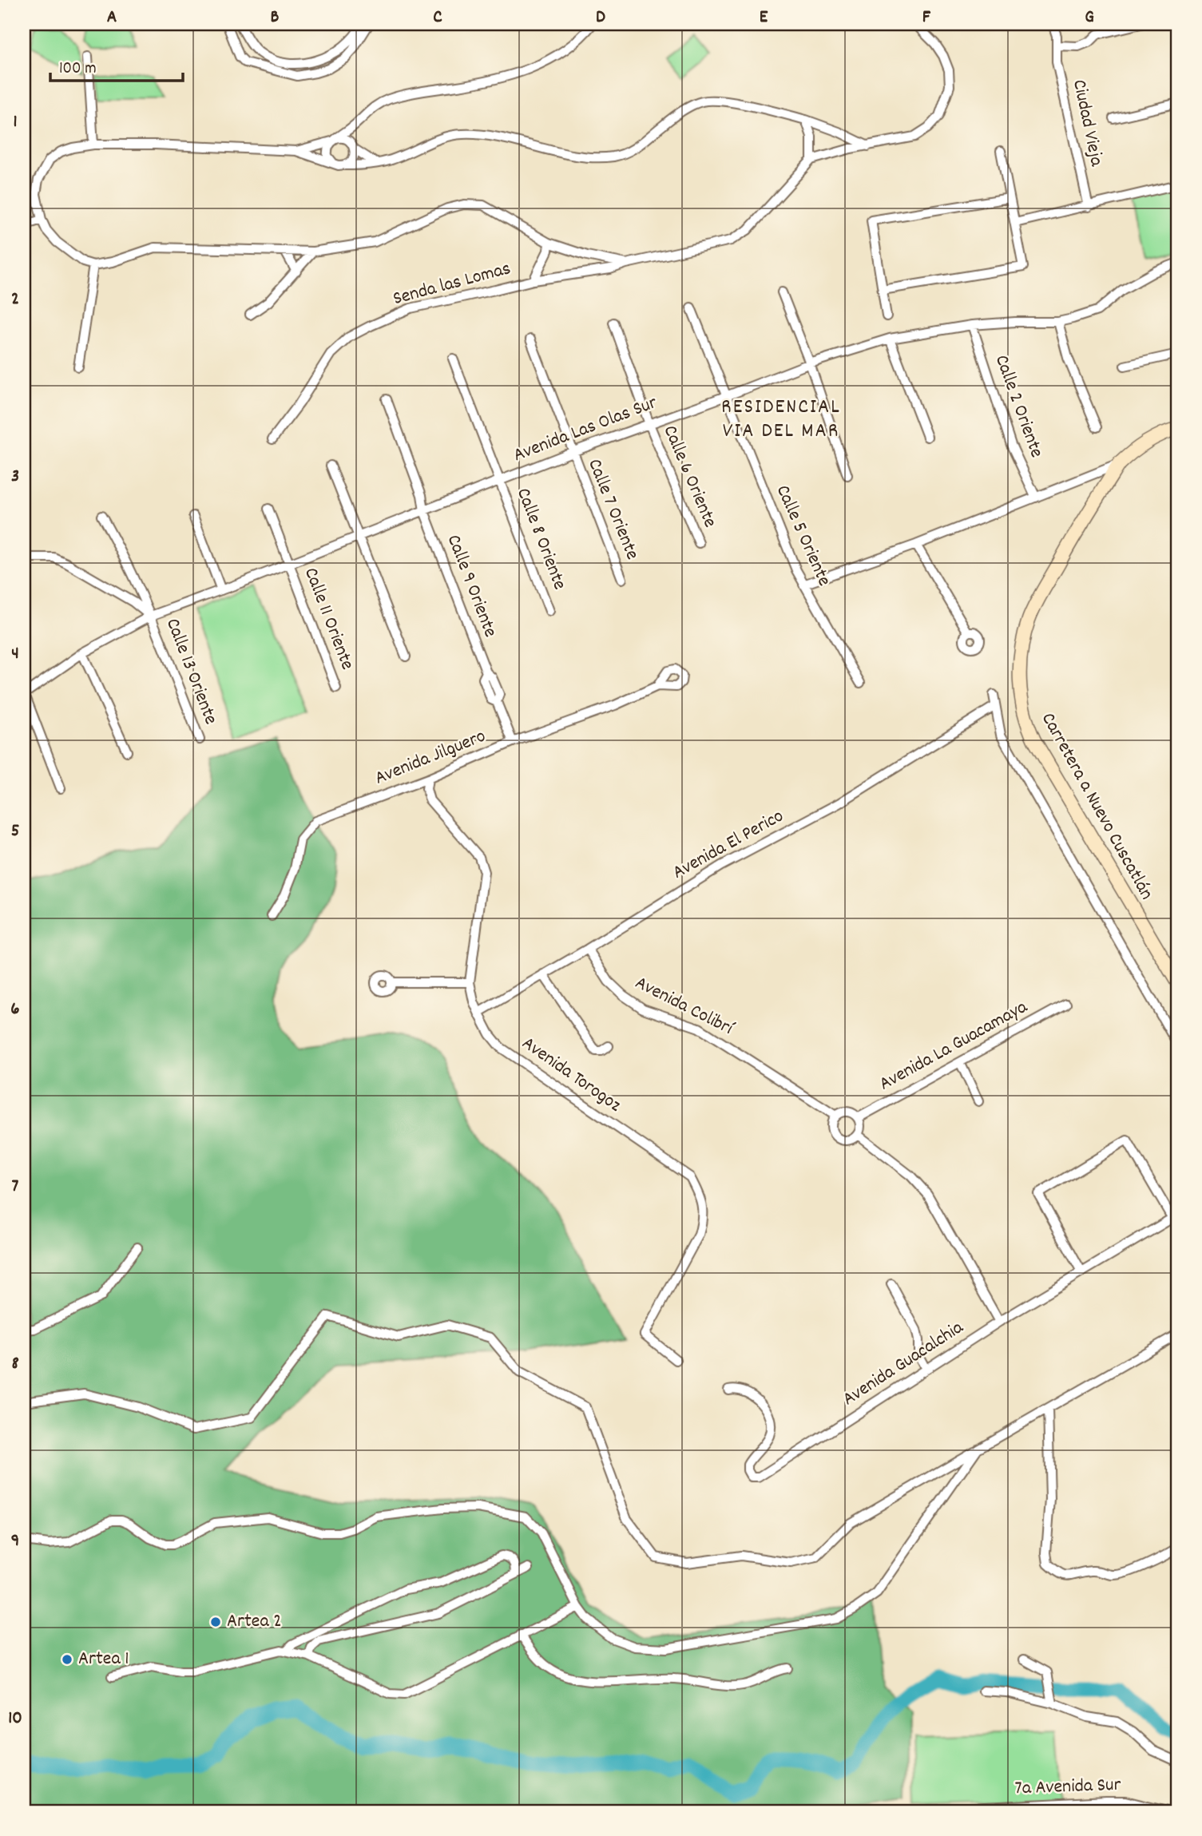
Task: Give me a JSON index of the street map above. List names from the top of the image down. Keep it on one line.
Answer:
{"streets":{"street":["Ciudad Vieja","Senda las Lomas","Calle 2 Oriente","Avenida Las Olas Sur","Calle 6 Oriente","Calle 7 Oriente","Calle 5 Oriente","Calle 8 Oriente","Calle 9 Oriente","Calle 11 Oriente","Calle 13 Oriente","Avenida Jilguero","Carretera a Nuevo Cuscatlán","Avenida El Perico","Avenida Colibrí","Avenida La Guacamaya","Avenida Torogoz","Avenida Guacalchia","7a Avenida Sur"]},"crossings":[["Calle 2 Oriente","Avenida Las Olas Sur"],["Avenida Las Olas Sur","Calle 6 Oriente"],["Avenida Las Olas Sur","Calle 7 Oriente"],["Avenida Las Olas Sur","Calle 5 Oriente"],["Avenida Las Olas Sur","Calle 8 Oriente"],["Avenida Las Olas Sur","Calle 9 Oriente"],["Avenida Las Olas Sur","Calle 11 Oriente"],["Avenida Las Olas Sur","Calle 13 Oriente"],["Calle 9 Oriente","Avenida Jilguero"],["Avenida Jilguero","Avenida Torogoz"],["Avenida El Perico","Avenida Colibrí"],["Avenida El Perico","Avenida Torogoz"],["Avenida Colibrí","Avenida La Guacamaya"]],"districts":["RESIDENCIAL VIA DEL MAR"],"places":["Artea 2","Artea 1"],"scale_bar":"100 m","grid":{"columns":["A","B","C","D","E","F","G"],"rows":["1","2","3","4","5","6","7","8","9","10"]}}
